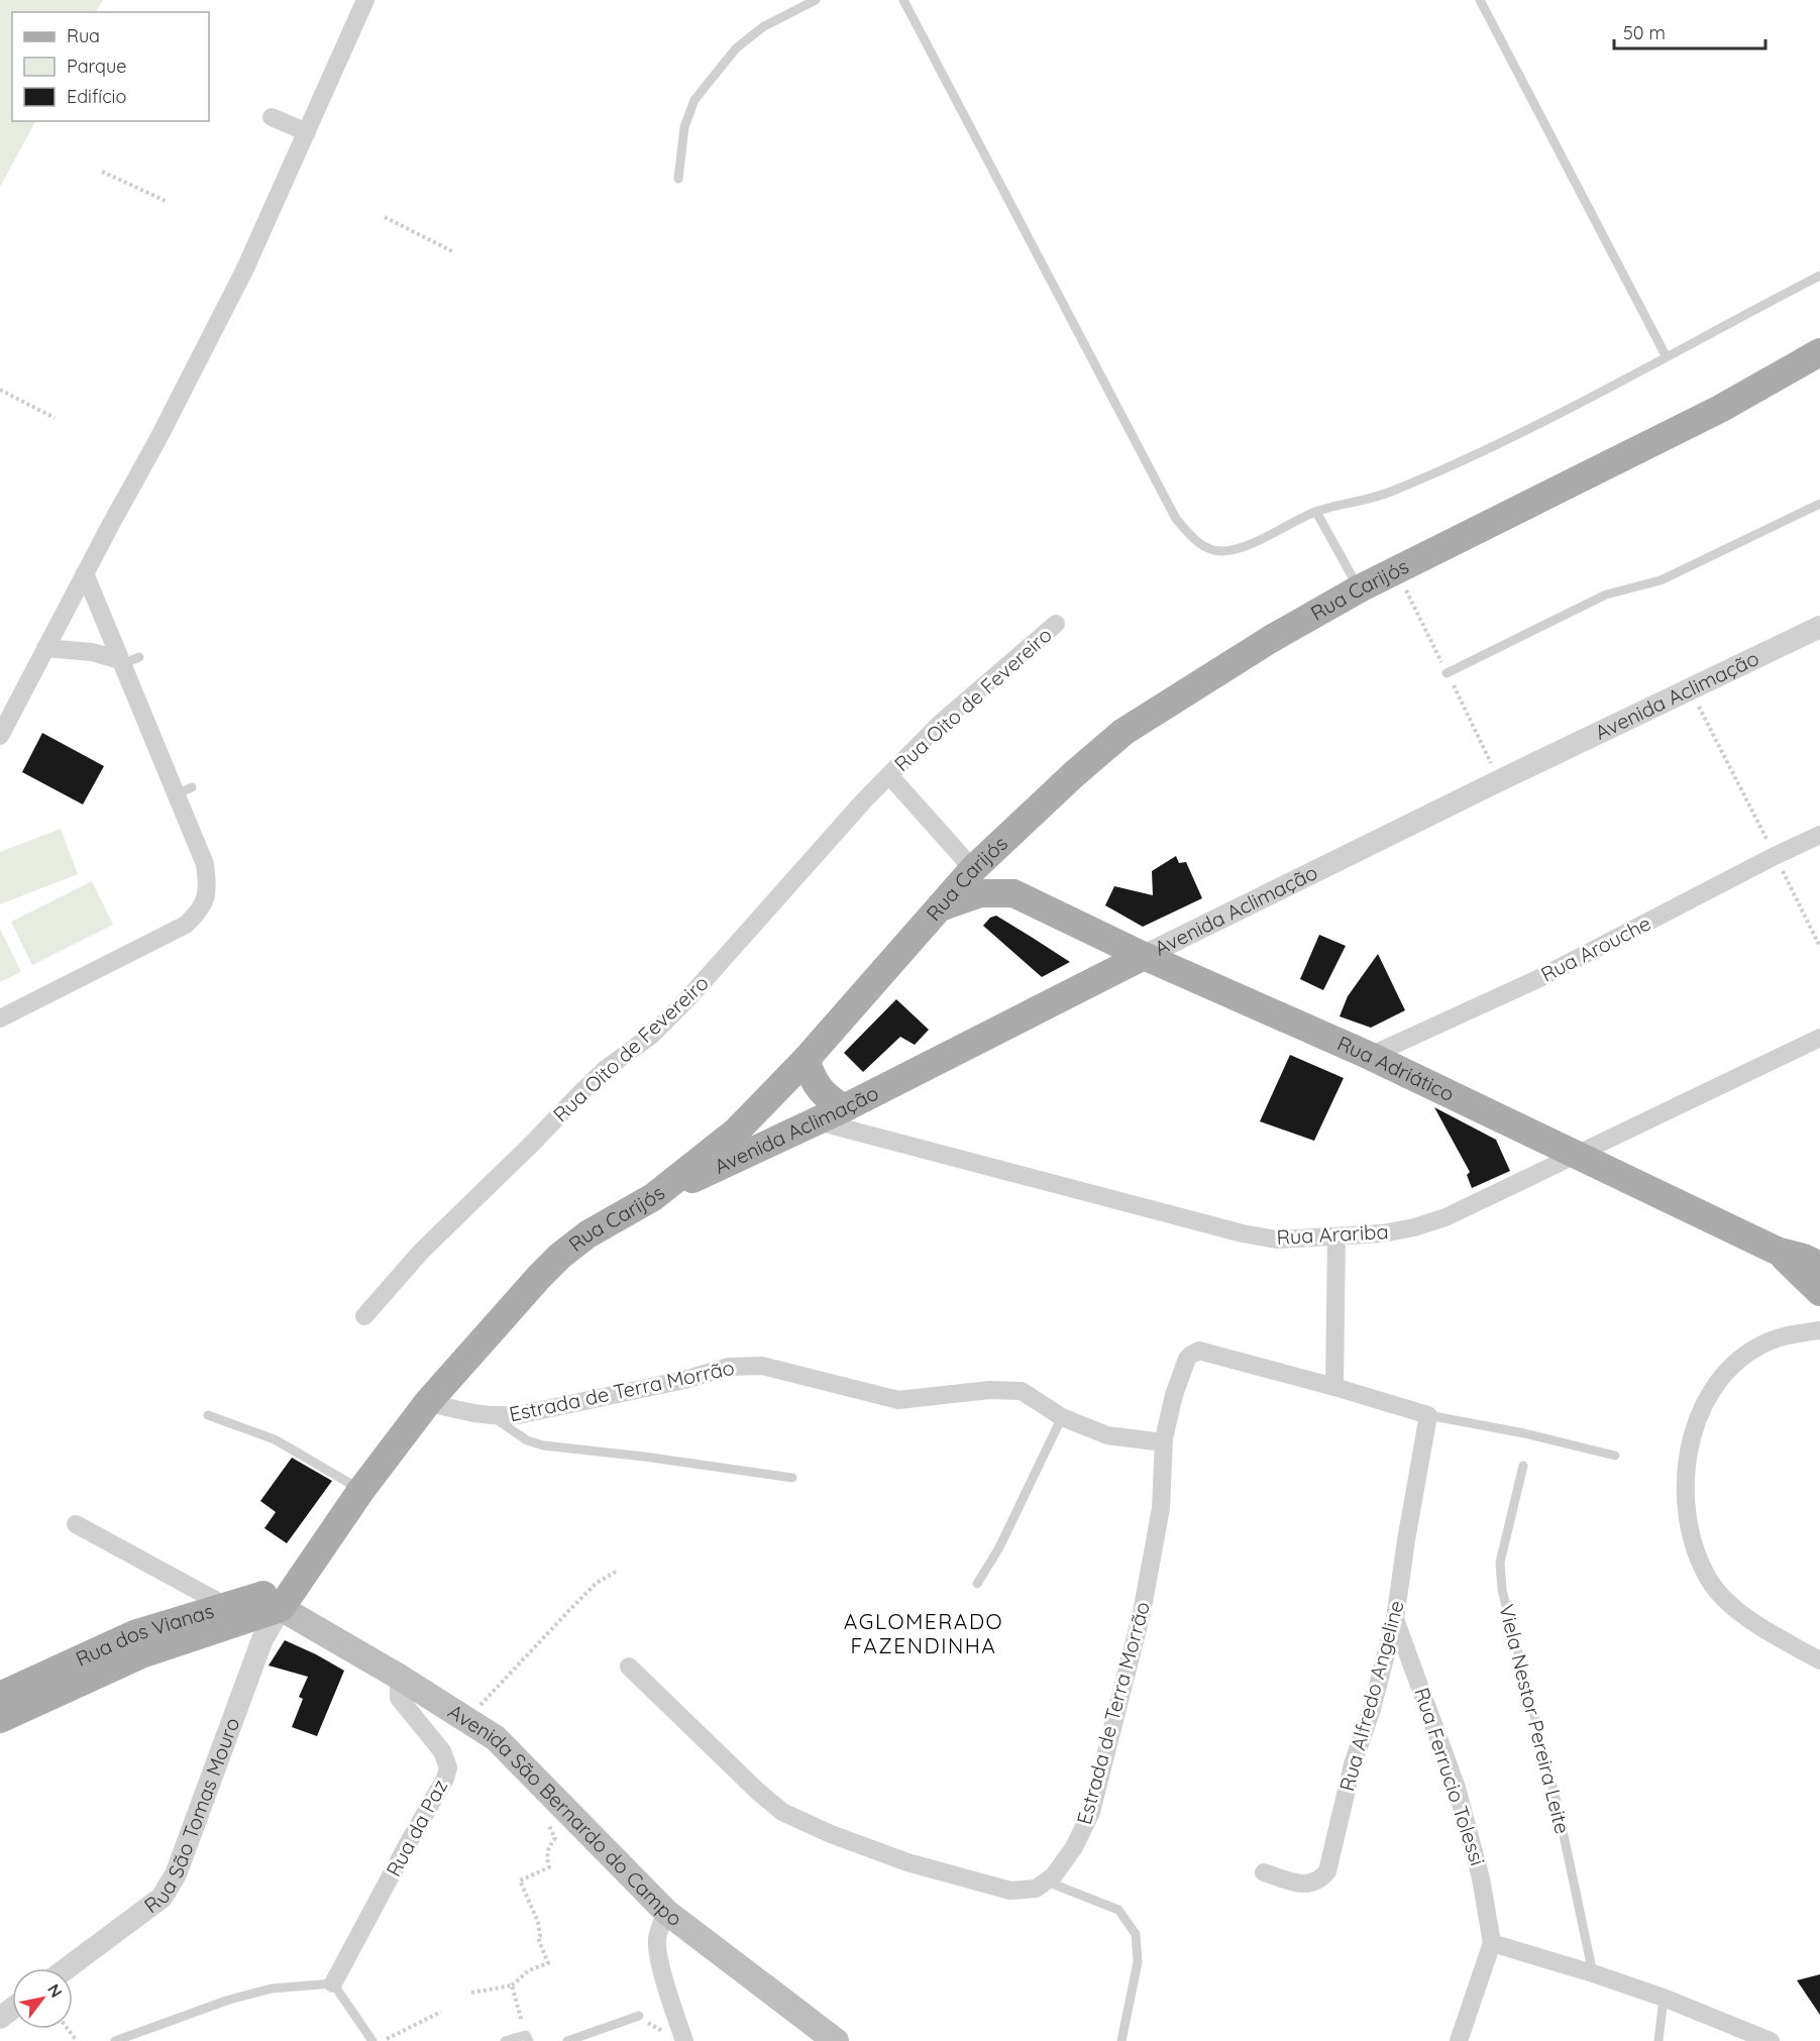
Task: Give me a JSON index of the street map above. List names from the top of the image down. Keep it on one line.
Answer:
{"streets":{"main road":["Rua Carijós","Avenida Aclimação","Rua Adriático","Rua dos Vianas","Avenida São Bernardo do Campo"],"street":["Rua Oito de Fevereiro","Rua Arouche","Rua Arariba","Estrada de Terra Morrão","Rua Alfredo Angeline","Rua Ferrucio Tolessi","Rua São Tomas Mouro","Rua da Paz"],"lane":["Viela Nestor Pereira Leite"]},"crossings":[["Rua Carijós","Avenida Aclimação"],["Rua Carijós","Rua Oito de Fevereiro"],["Rua Carijós","Rua Adriático"],["Rua Carijós","Estrada de Terra Morrão"],["Rua Carijós","Rua dos Vianas"],["Rua Carijós","Rua São Tomas Mouro"],["Rua Carijós","Avenida São Bernardo do Campo"],["Avenida Aclimação","Rua Adriático"],["Avenida Aclimação","Rua Arariba"],["Rua Arouche","Rua Adriático"],["Rua Adriático","Rua Arariba"],["Rua dos Vianas","Rua São Tomas Mouro"],["Rua dos Vianas","Avenida São Bernardo do Campo"],["Rua Alfredo Angeline","Rua Ferrucio Tolessi"],["Rua São Tomas Mouro","Avenida São Bernardo do Campo"],["Avenida São Bernardo do Campo","Rua da Paz"]],"districts":["AGLOMERADO FAZENDINHA"],"legend":["Rua","Parque","Edifício"],"scale_bar":"50 m","north":"top right"}
